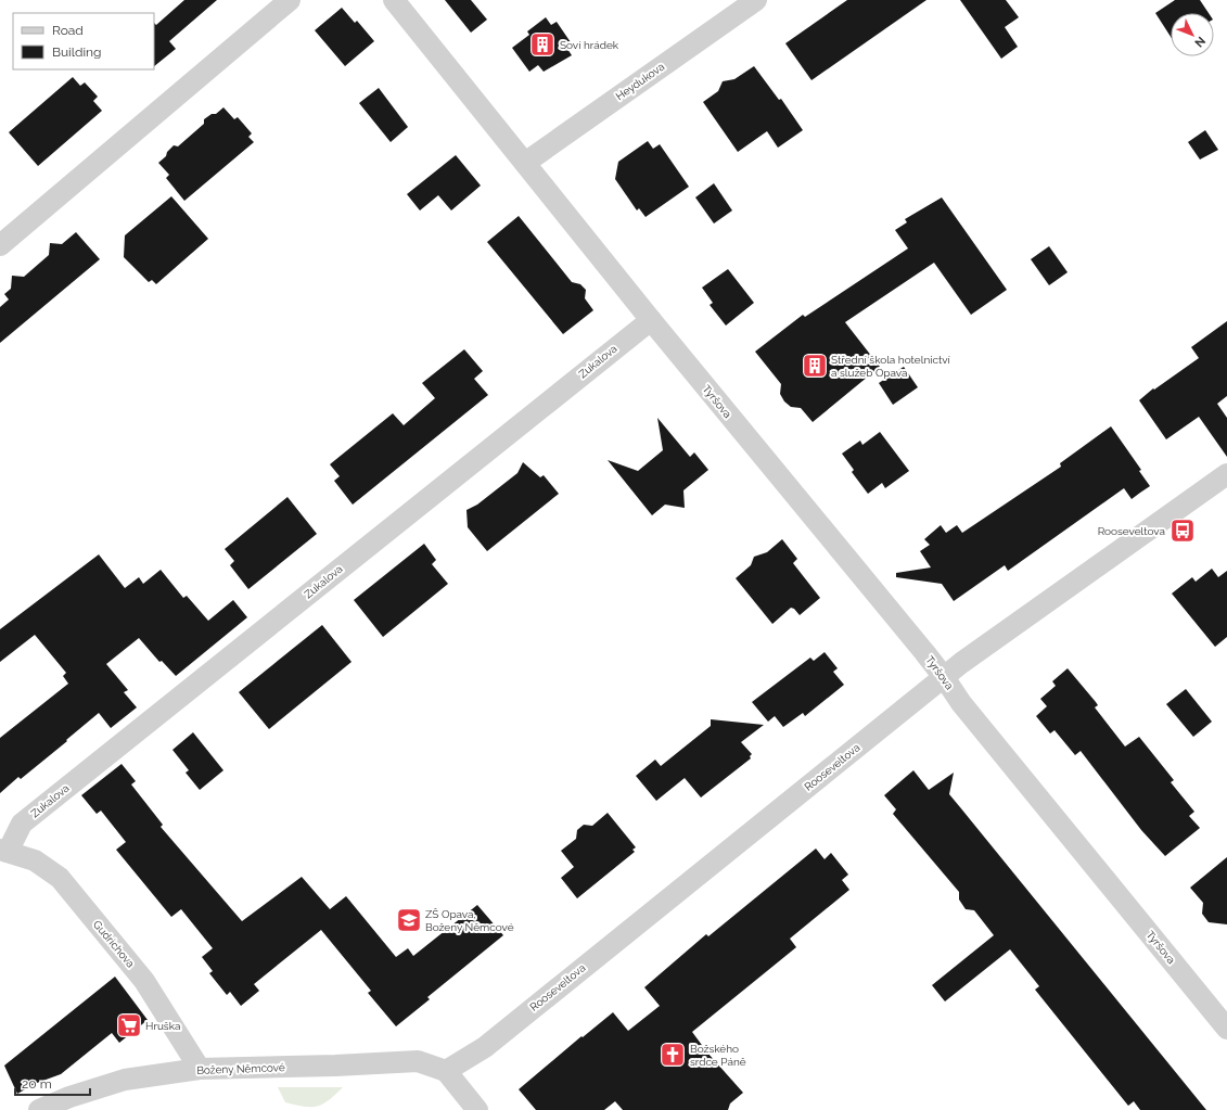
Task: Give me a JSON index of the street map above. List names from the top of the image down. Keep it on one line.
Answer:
{"streets":{"street":["Heydukova","Zukalova","Tyršova","Rooseveltova","Gudrichova","Boženy Němcové"]},"crossings":[["Heydukova","Tyršova"],["Zukalova","Tyršova"],["Zukalova","Gudrichova"],["Tyršova","Rooseveltova"],["Rooseveltova","Boženy Němcové"],["Gudrichova","Boženy Němcové"]],"places":{"building":["Soví hrádek","Střední škola hotelnictví a služeb Opava"],"bus stop":["Rooseveltova"],"school or university":["ZŠ Opava, Boženy Němcové"],"supermarket":["Hruška"],"church":["Božského srdce Páně"]},"legend":["Road","Building"],"scale_bar":"20 m","north":"bottom right"}
